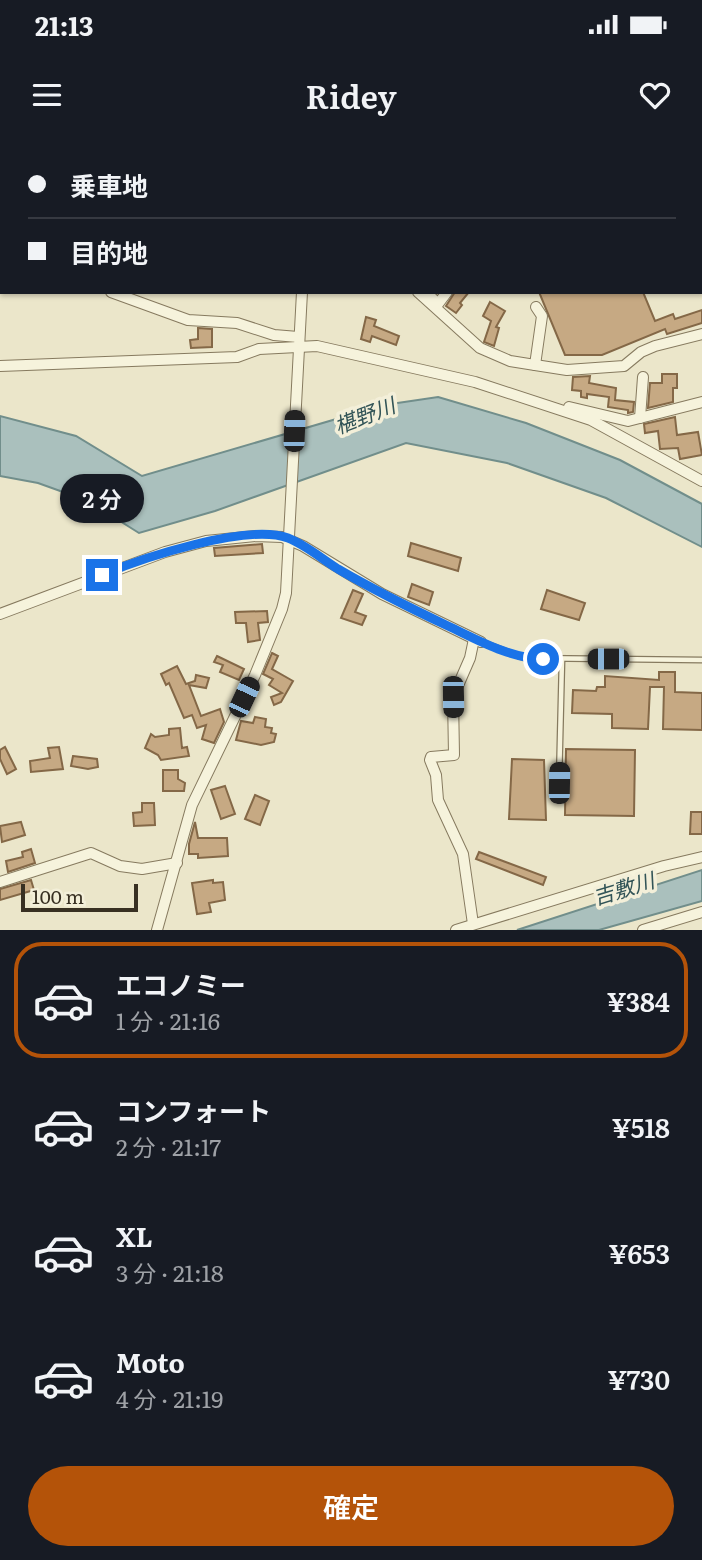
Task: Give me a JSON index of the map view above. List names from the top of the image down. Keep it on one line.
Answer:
{"water":["椹野川","吉敷川"],"scale_bar":"100 m","page":{"status":"21:13","header":"Ridey","banner":["乗車地","目的地"],"bubble":"2 分","scale":"100 m","list":[{"name":"エコノミー","note":"1 分 · 21:16","value":"¥384"},{"name":"コンフォート","note":"2 分 · 21:17","value":"¥518"},{"name":"XL","note":"3 分 · 21:18","value":"¥653"},{"name":"Moto","note":"4 分 · 21:19","value":"¥730"}],"buttons":"確定"}}
